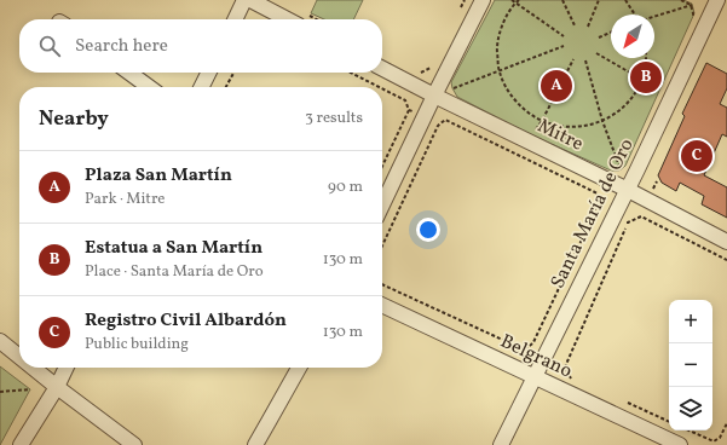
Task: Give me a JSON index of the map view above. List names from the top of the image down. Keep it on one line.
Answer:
{"streets":{"street":["Mitre","Santa María de Oro","Belgrano"]},"crossings":[["Mitre","Santa María de Oro"],["Santa María de Oro","Belgrano"]],"north":"bottom left","page":{"search":"Search here","pins":["B","A","C"],"heading":["Nearby","3 results"],"list":[{"mark":"A","name":"Plaza San Martín","note":"Park · Mitre","value":"90 m"},{"mark":"B","name":"Estatua a San Martín","note":"Place · Santa María de Oro","value":"130 m"},{"mark":"C","name":"Registro Civil Albardón","note":"Public building","value":"130 m"}],"map_buttons":["+","−"]}}
